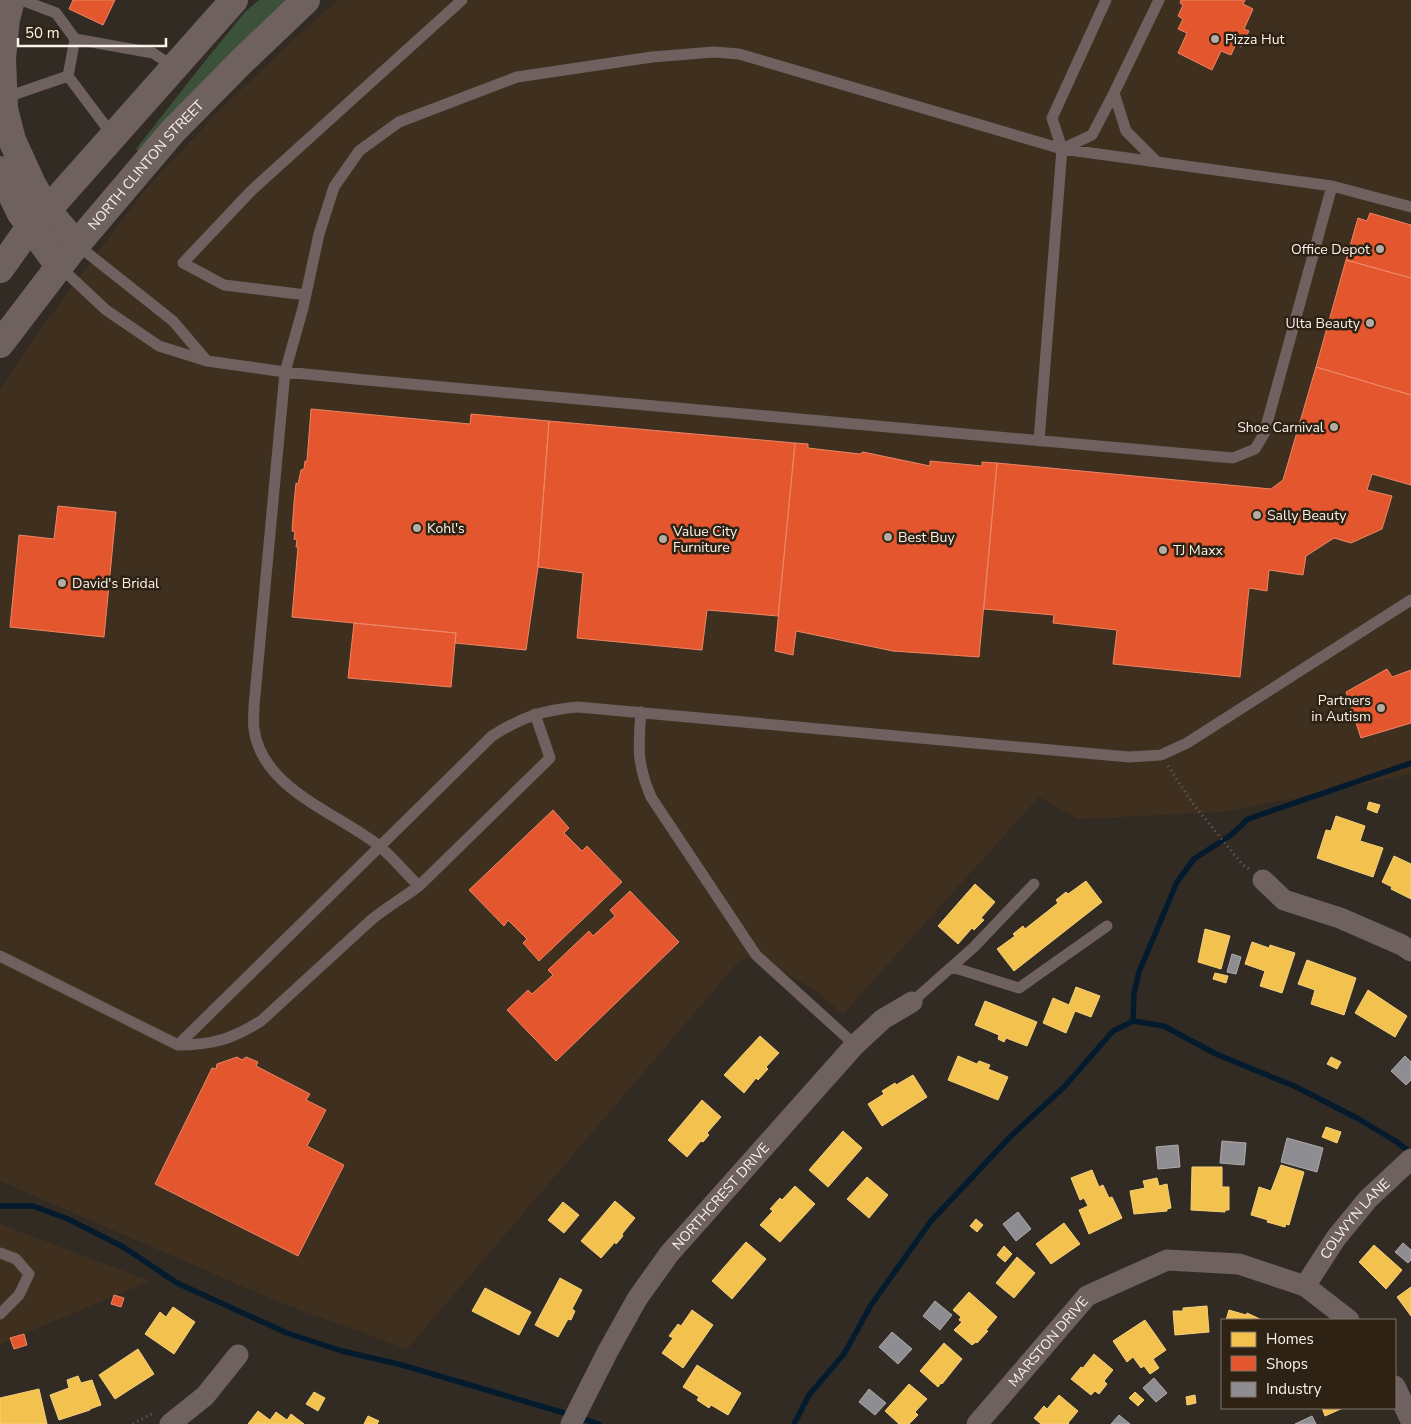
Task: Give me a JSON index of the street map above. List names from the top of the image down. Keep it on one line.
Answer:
{"streets":{"main road":["NORTH CLINTON STREET"],"street":["NORTHCREST DRIVE","COLWYN LANE","MARSTON DRIVE"]},"crossings":[["COLWYN LANE","MARSTON DRIVE"]],"places":["Pizza Hut","Office Depot","Ulta Beauty","Shoe Carnival","Sally Beauty","Kohl's","Best Buy","Value City Furniture","TJ Maxx","David's Bridal","Partners in Autism"],"legend":["Homes","Shops","Industry"],"scale_bar":"50 m"}
